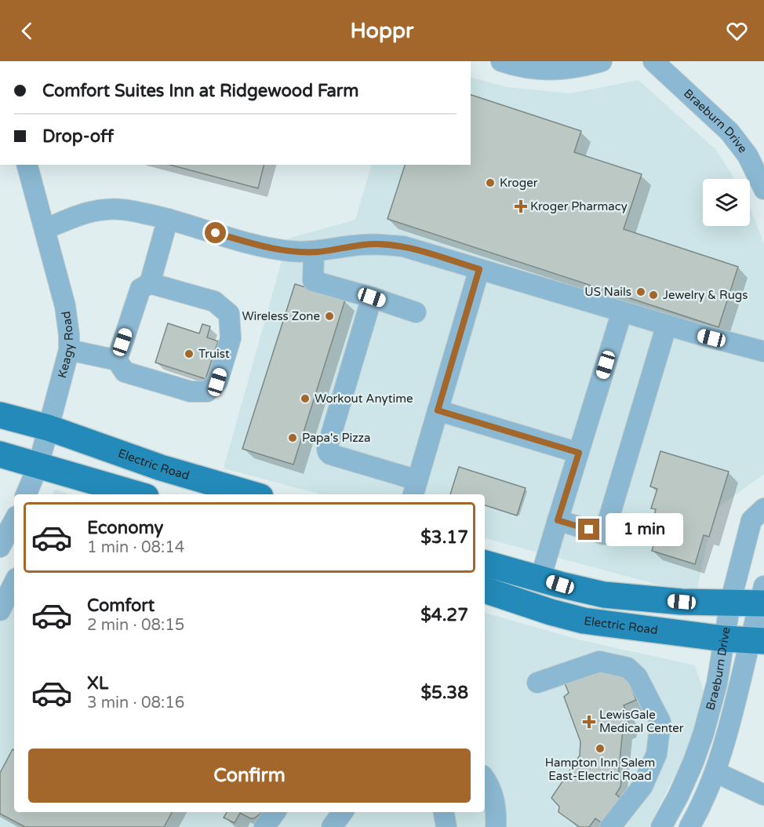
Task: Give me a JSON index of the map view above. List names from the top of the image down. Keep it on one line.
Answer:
{"streets":{"main road":["Electric Road"],"street":["Braeburn Drive","Keagy Road"]},"crossings":[["Braeburn Drive","Electric Road"],["Keagy Road","Electric Road"]],"places":{"other":["Kroger","US Nails","Jewelry & Rugs","Wireless Zone","Truist","Workout Anytime","Papa's Pizza","Hampton Inn Salem East-Electric Road"],"health":["Kroger Pharmacy","LewisGale Medical Center"]},"page":{"header":"Hoppr","banner":["Comfort Suites Inn at Ridgewood Farm","Drop-off"],"list":[{"name":"Economy","note":"1 min · 08:14","value":"$3.17"},{"name":"Comfort","note":"2 min · 08:15","value":"$4.27"},{"name":"XL","note":"3 min · 08:16","value":"$5.38"}],"bubble":"1 min","buttons":"Confirm"}}
